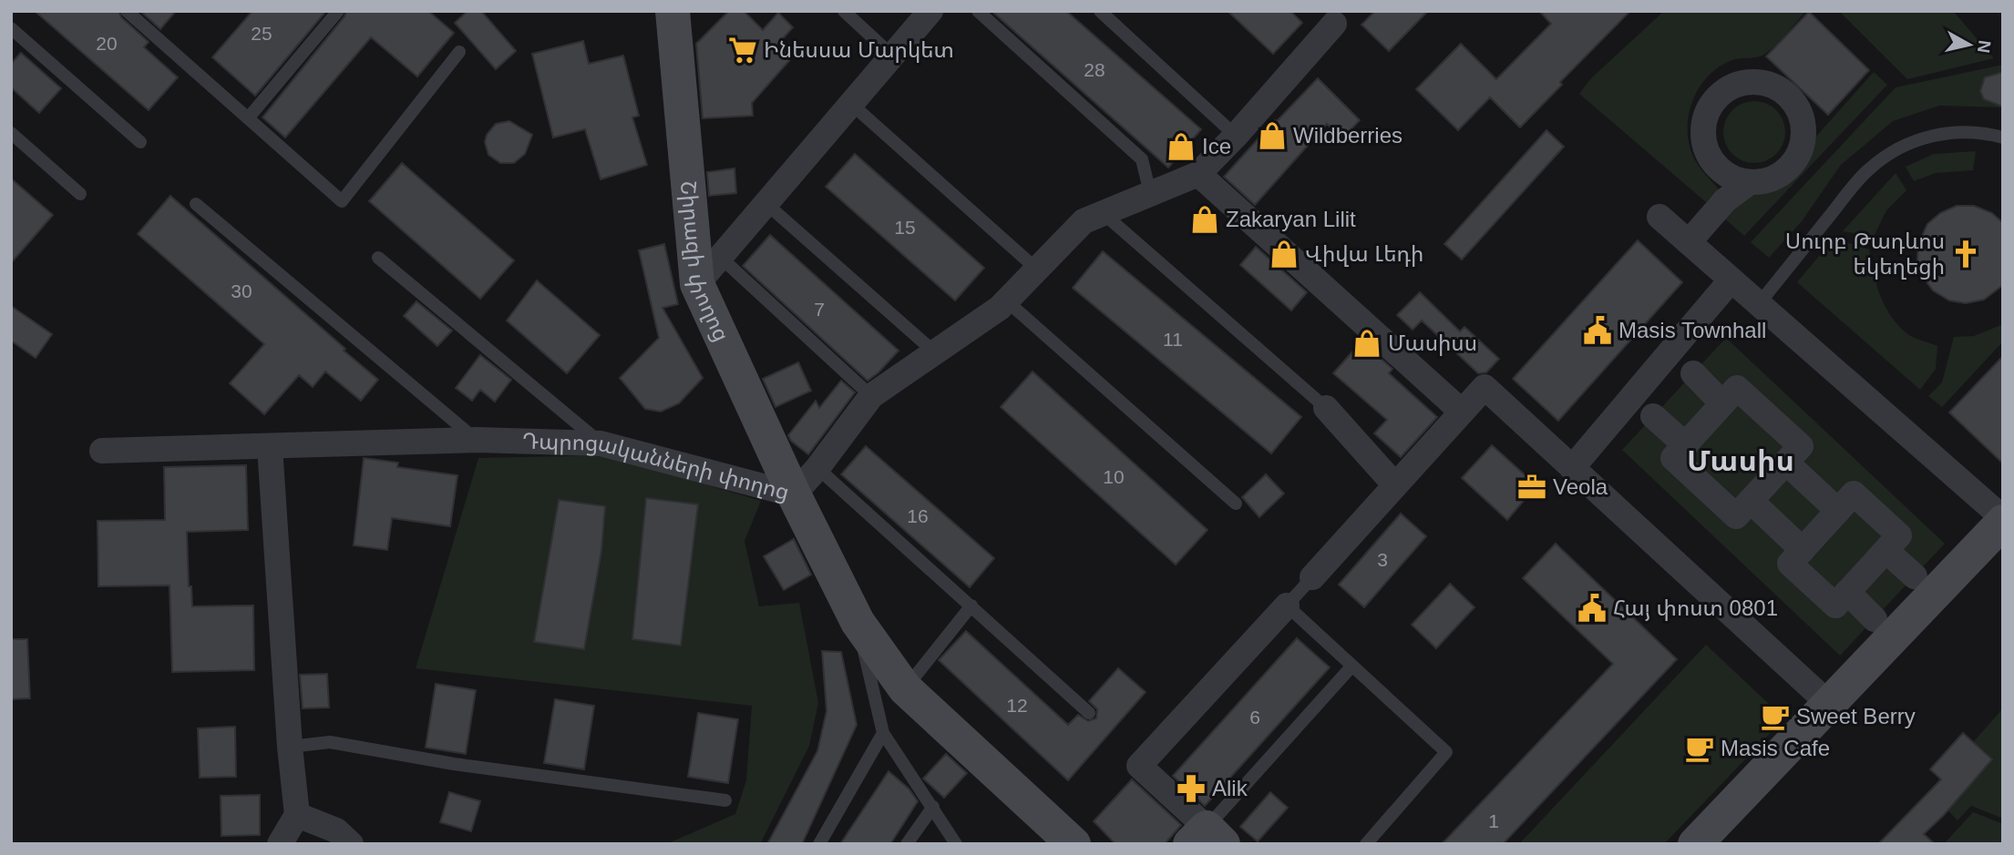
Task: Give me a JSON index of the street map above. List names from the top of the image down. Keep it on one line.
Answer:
{"streets":{"street":["Շիրազի փողոց","Դպրոցականների փողոց"]},"crossings":[["Շիրազի փողոց","Դպրոցականների փողոց"]],"districts":["Մասիս"],"places":{"supermarket":["Ինեսսա Մարկետ"],"shop":["Wildberries","Ice","Zakaryan Lilit","Վիվա Լեդի","Մասիսս"],"church":["Սուրբ Թադևոս եկեղեցի"],"public building":["Masis Townhall","Հայ փոստ 0801"],"office":["Veola"],"cafe":["Sweet Berry","Masis Cafe"],"pharmacy":["Alik"]},"house_numbers":["25","20","28","15","30","7","11","10","16","3","12","6","1"],"north":"right"}
